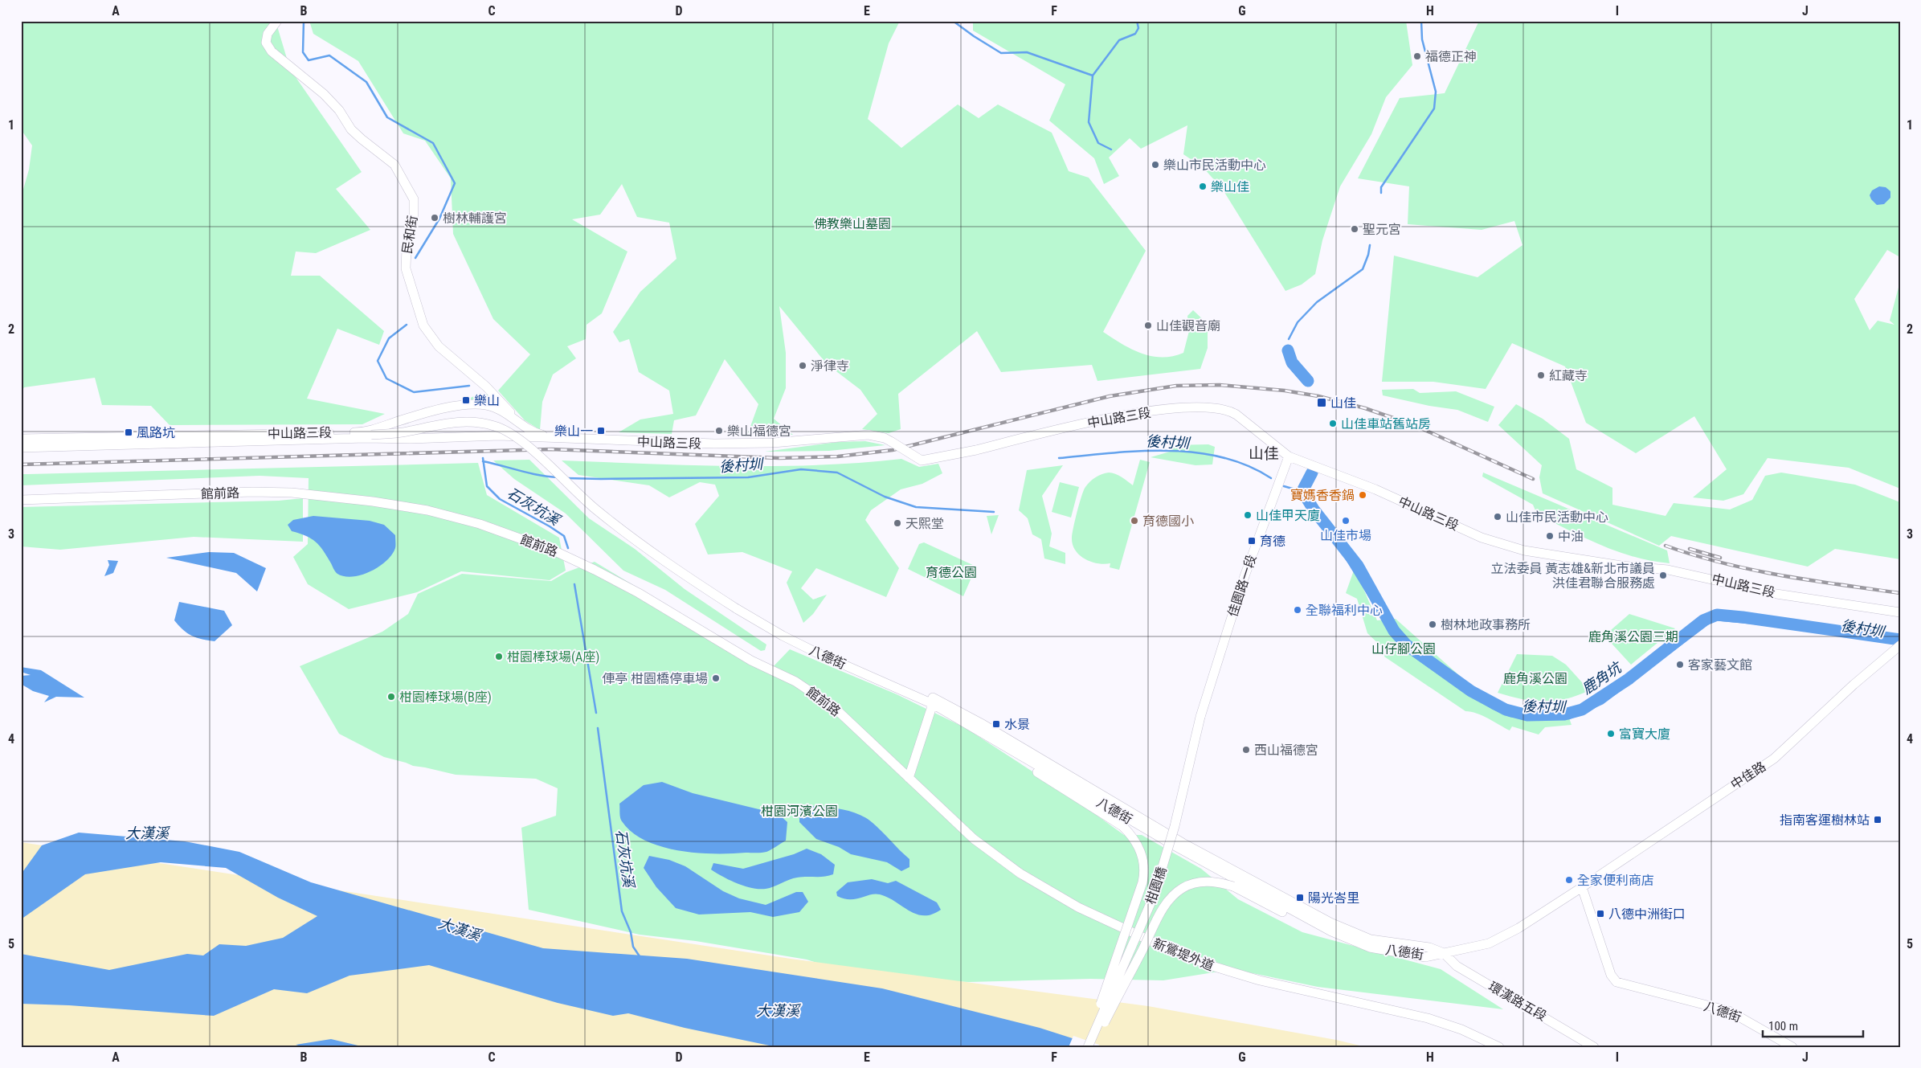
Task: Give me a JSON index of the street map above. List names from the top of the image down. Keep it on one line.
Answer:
{"streets":{"street":["民和街","中山路三段","館前路","佳園路一段","八德街","中佳路","柑園橋","新鶯堤外道","環漢路五段"]},"crossings":[["民和街","中山路三段"],["中山路三段","佳園路一段"],["中山路三段","八德街"],["館前路","新鶯堤外道"],["佳園路一段","柑園橋"],["八德街","中佳路"],["八德街","環漢路五段"]],"districts":["山佳"],"water":["後村圳","石灰坑溪","鹿角坑","大漢溪"],"parks":["佛教樂山墓園","育德公園","鹿角溪公園三期","山仔腳公園","鹿角溪公園","柑園河濱公園"],"places":{"other":["福德正神","樂山市民活動中心","樂山佳","樹林輔護宮","聖元宮","山佳觀音廟","淨律寺","紅藏寺","山佳車站舊站房","樂山福德宮","寶媽香香鍋","山佳甲天廈","山佳市民活動中心","育德國小","山佳市場","天熙堂","中油","立法委員 黃志雄&新北市議員 洪佳君聯合服務處","全聯福利中心","樹林地政事務所","柑園棒球場(A座)","客家藝文館","俥亭 柑園橋停車場","柑園棒球場(B座)","富寶大廈","西山福德宮","全家便利商店"],"transit":["樂山","山佳","樂山一","風路坑","育德","水景","指南客運樹林站","陽光峇里","八德中洲街口"]},"scale_bar":"100 m","grid":{"columns":["A","B","C","D","E","F","G","H","I","J"],"rows":["1","2","3","4","5"]}}
